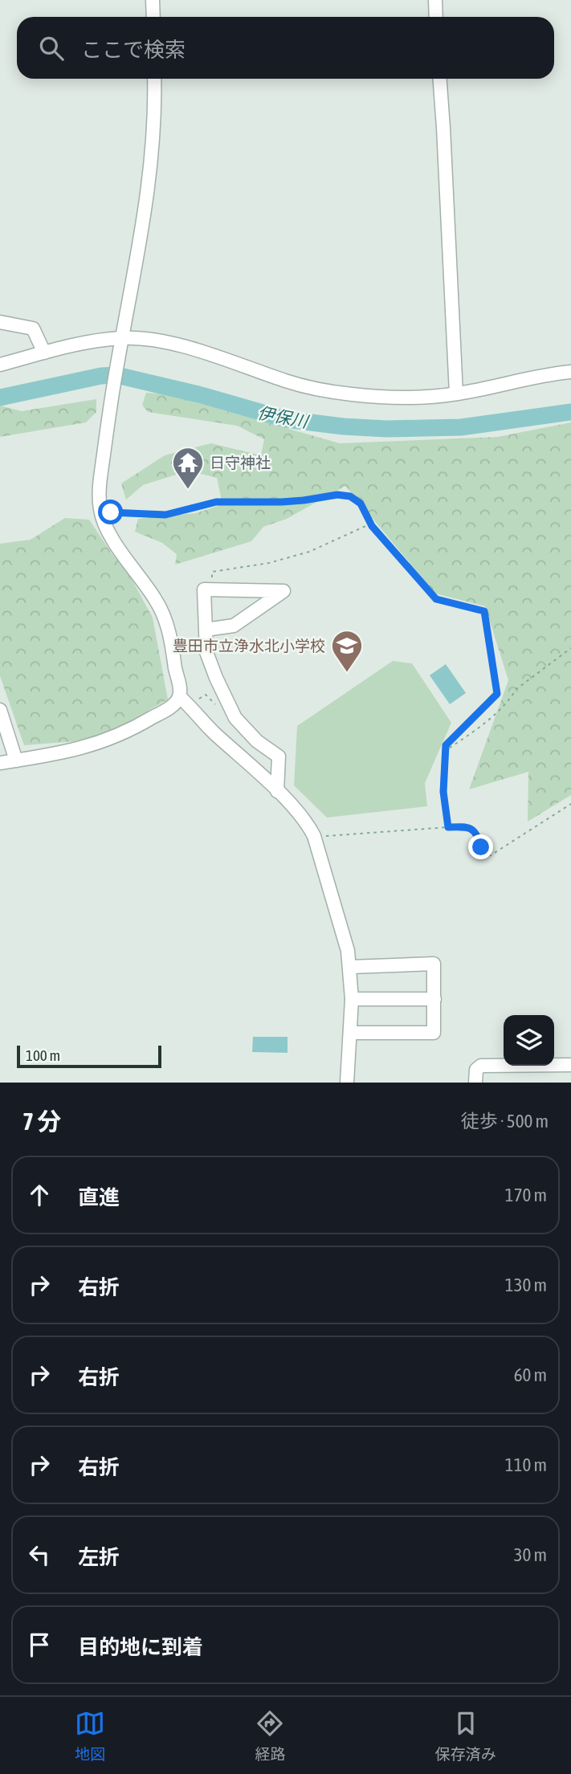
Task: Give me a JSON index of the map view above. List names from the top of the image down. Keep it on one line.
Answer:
{"water":["伊保川"],"places":{"temple":["日守神社"],"school or university":["豊田市立浄水北小学校"]},"scale_bar":"100 m","page":{"search":"ここで検索","scale":"100 m","heading":["7 分","徒歩 · 500 m"],"list":[["直進","170 m"],["右折","130 m"],["右折","60 m"],["右折","110 m"],["左折","30 m"],"目的地に到着"],"nav":["地図","経路","保存済み"]}}
